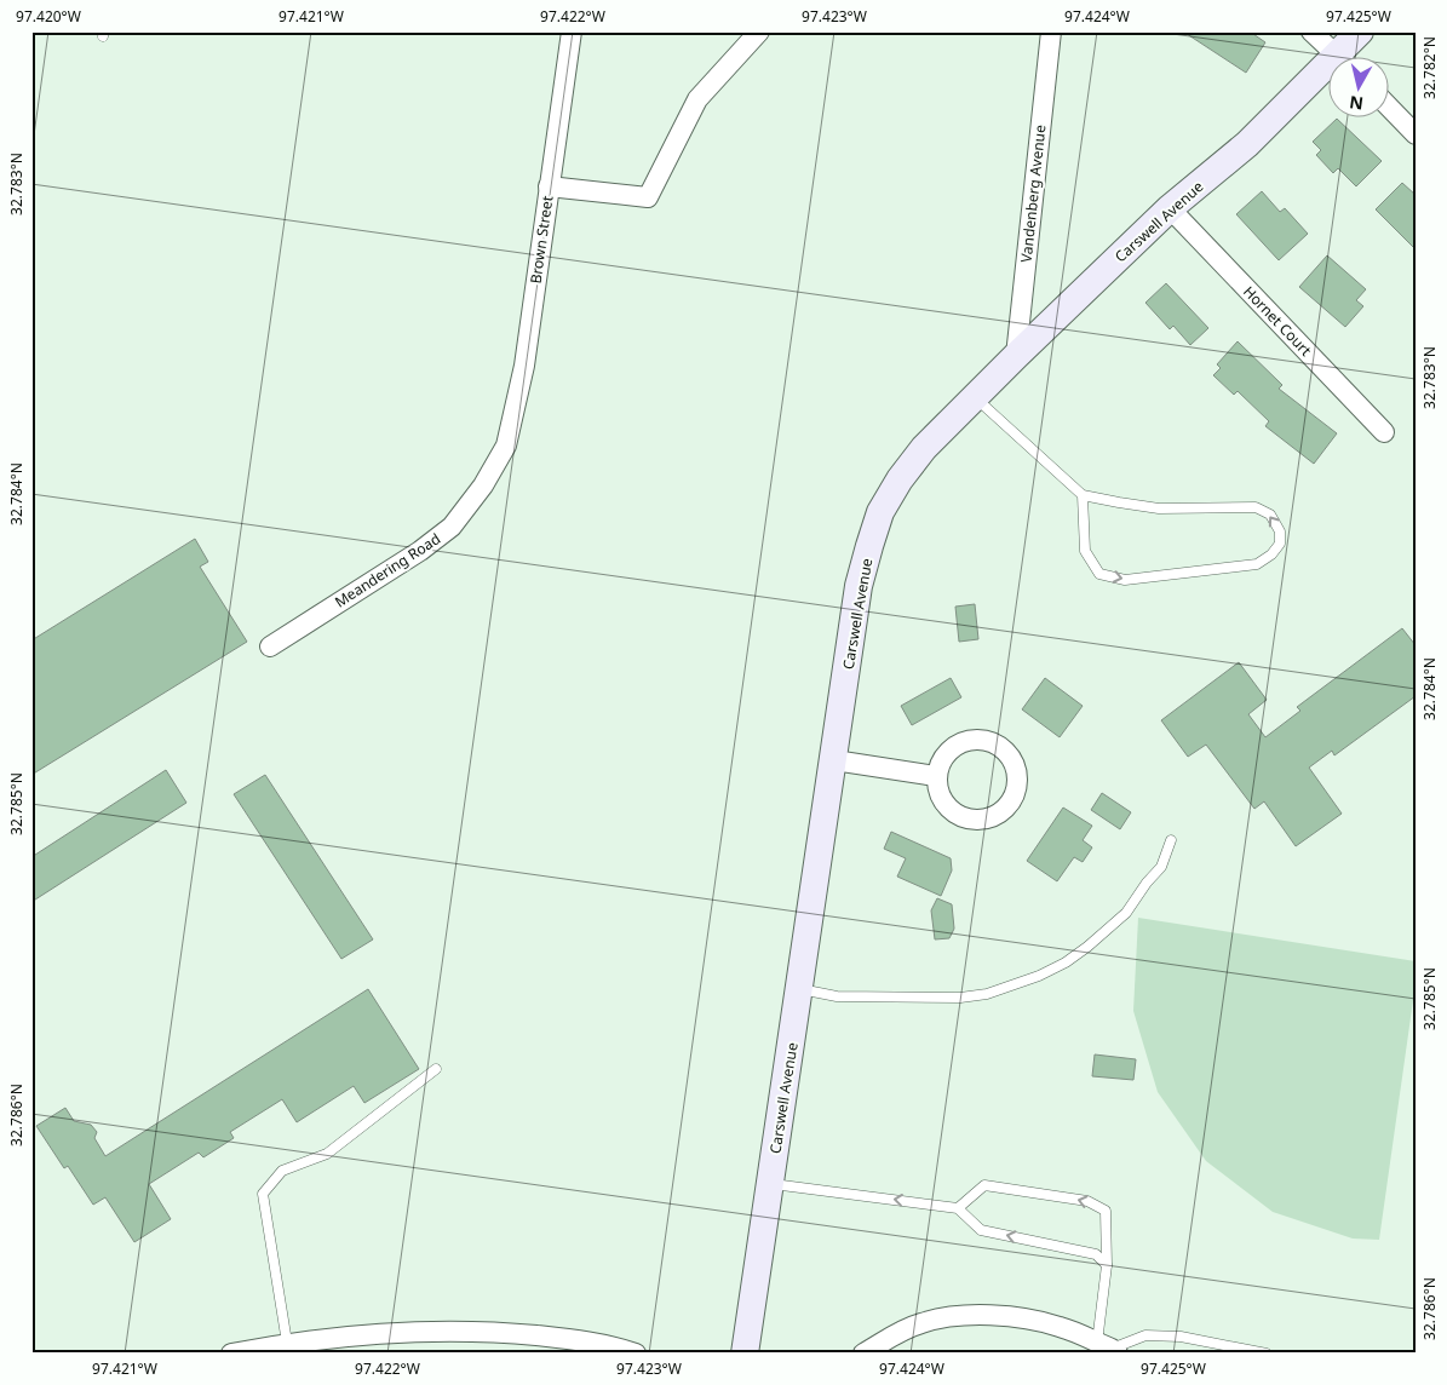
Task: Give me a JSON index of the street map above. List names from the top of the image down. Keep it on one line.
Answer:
{"streets":{"street":["Vandenberg Avenue","Carswell Avenue","Brown Street","Hornet Court","Meandering Road"]},"crossings":[["Vandenberg Avenue","Carswell Avenue"],["Carswell Avenue","Hornet Court"],["Brown Street","Meandering Road"]],"north":"bottom","coordinates":["97.420°W","97.421°W","97.422°W","97.423°W","97.424°W","97.425°W","32.782°N","32.783°N","32.784°N","32.785°N","32.786°N"]}
